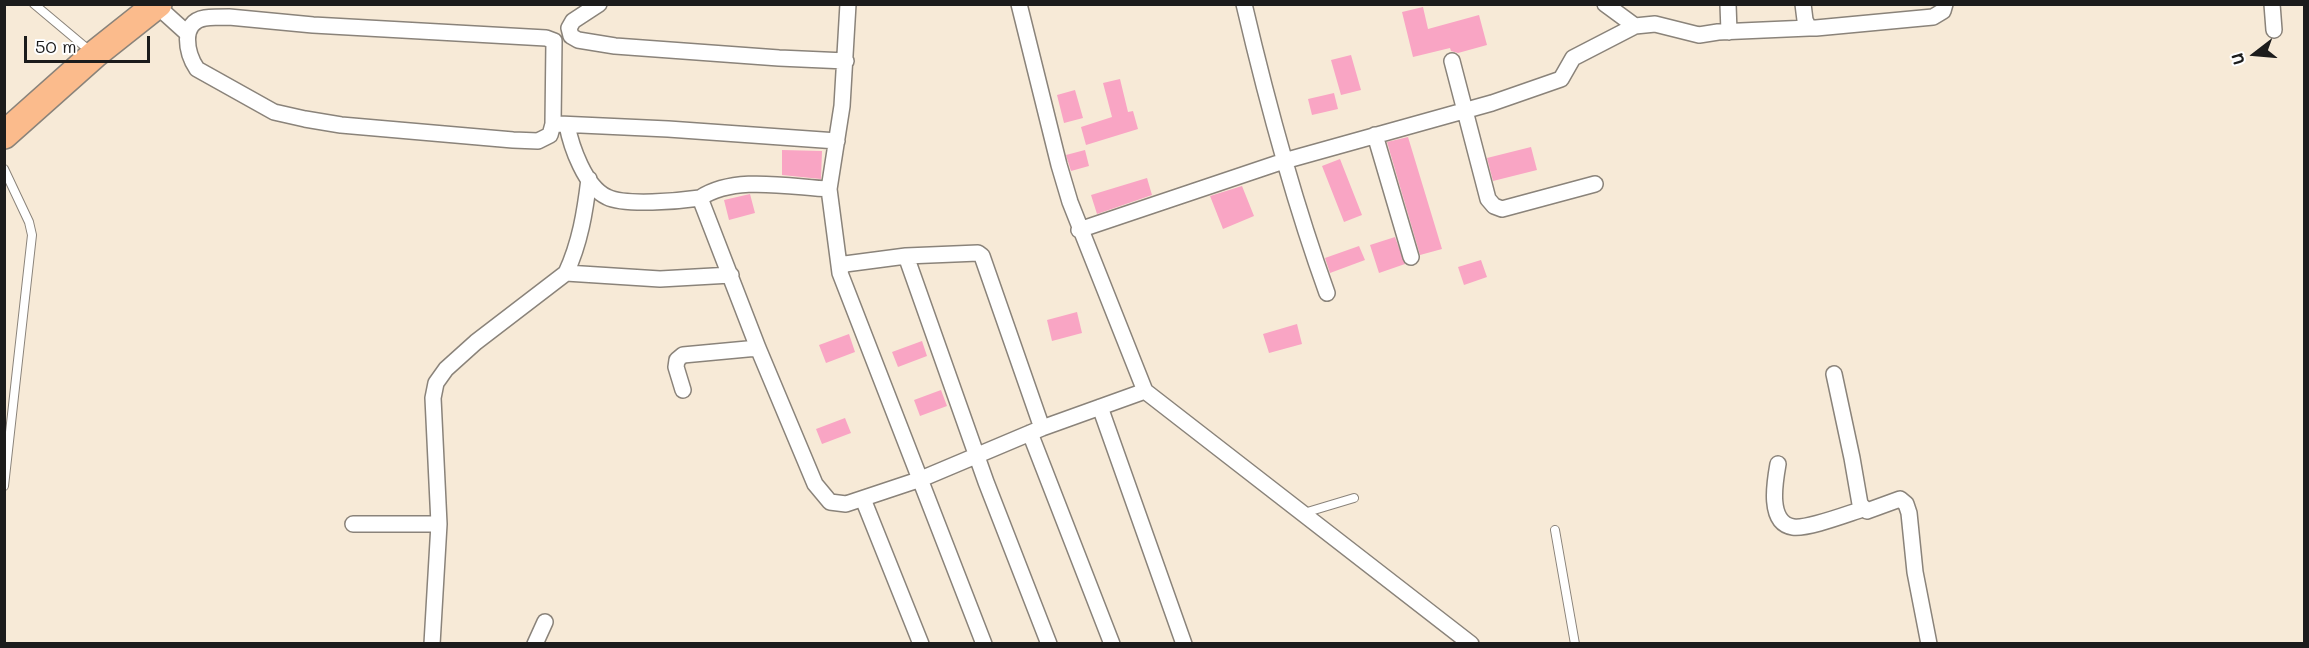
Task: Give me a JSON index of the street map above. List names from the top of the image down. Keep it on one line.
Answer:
{"scale_bar":"50 m","north":"left"}
